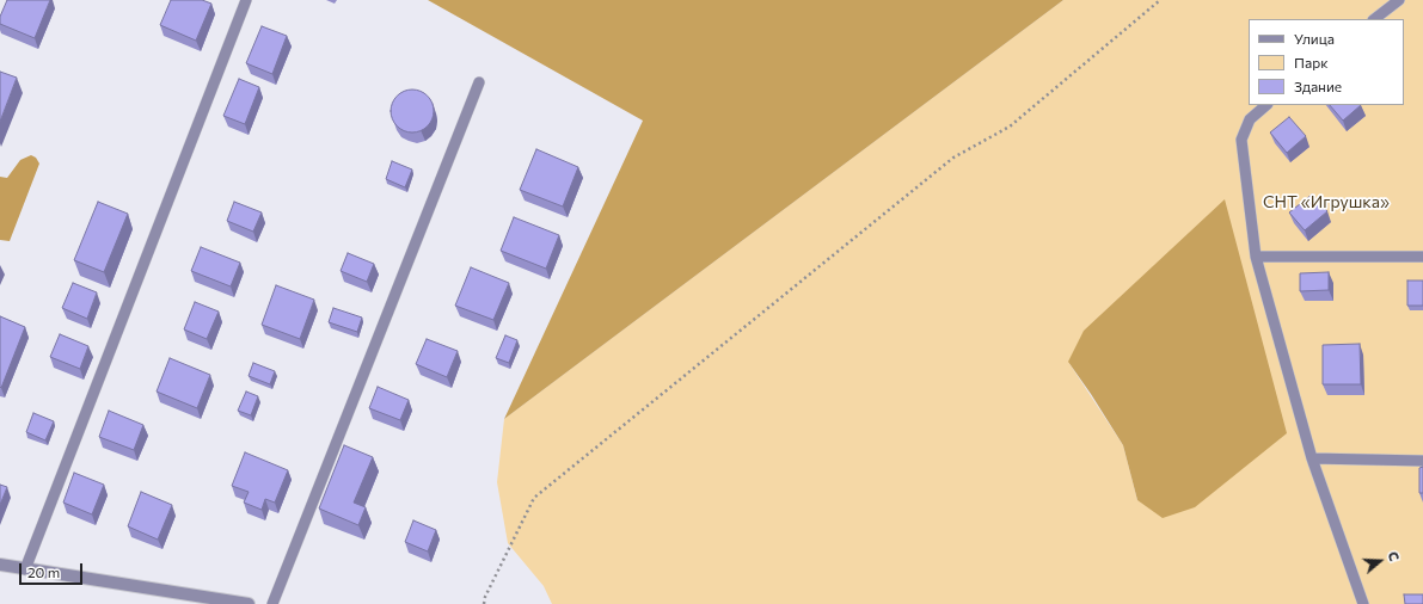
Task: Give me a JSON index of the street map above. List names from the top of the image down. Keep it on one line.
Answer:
{"parks":["СНТ «Игрушка»"],"legend":["Улица","Парк","Здание"],"scale_bar":"20 m","north":"right"}
